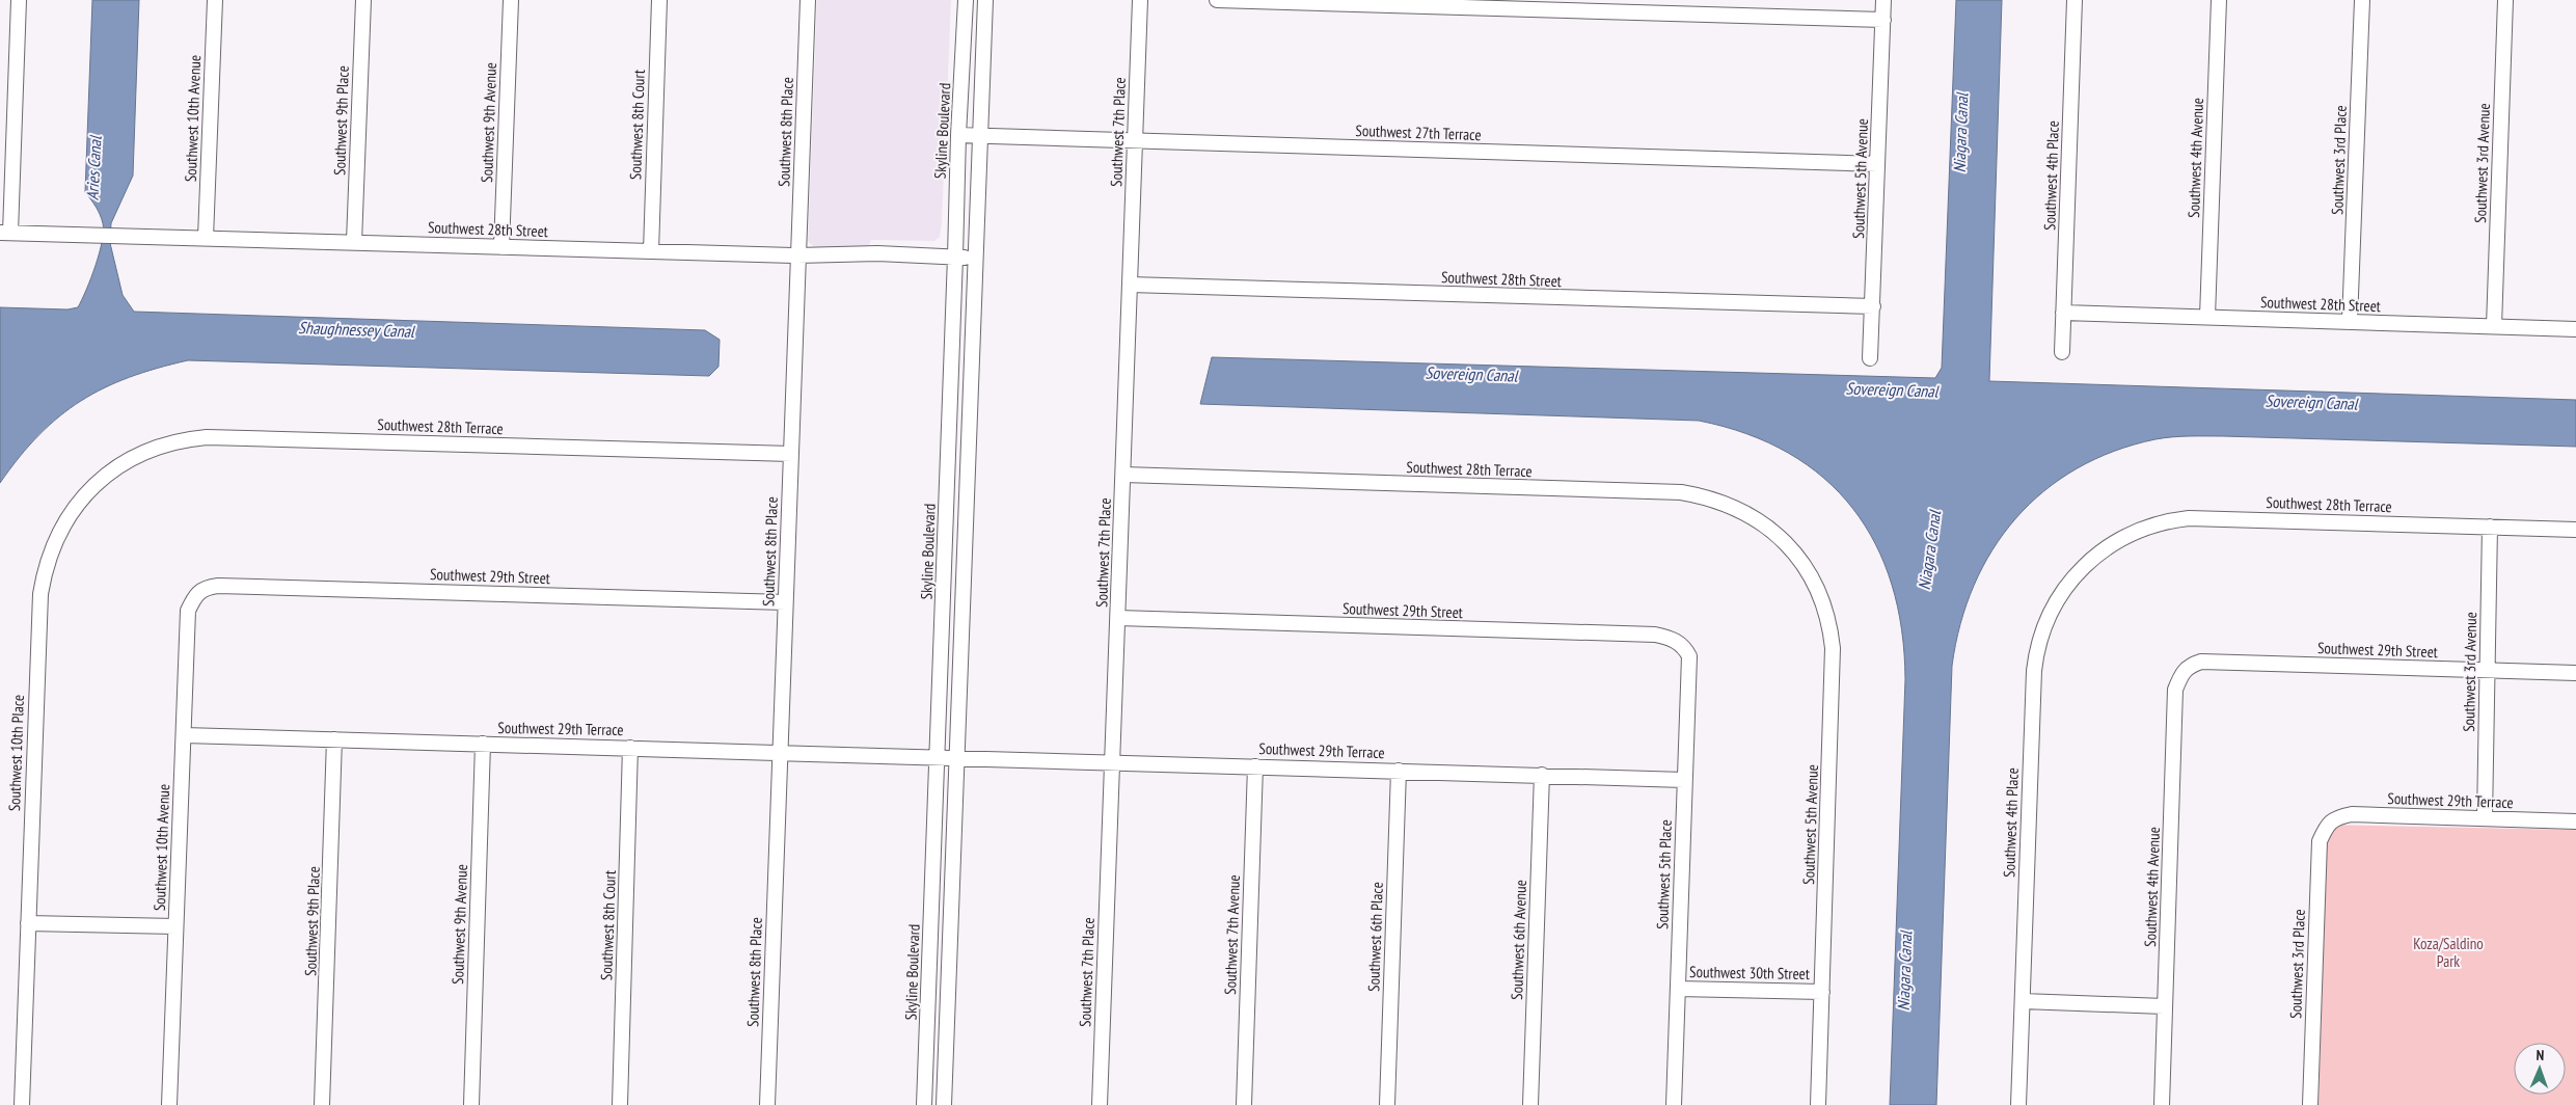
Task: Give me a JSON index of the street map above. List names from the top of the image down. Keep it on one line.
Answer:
{"streets":{"street":["Southwest 10th Avenue","Southwest 9th Place","Southwest 9th Avenue","Southwest 8th Court","Skyline Boulevard","Southwest 8th Place","Southwest 7th Place","Southwest 27th Terrace","Southwest 4th Avenue","Southwest 3rd Place","Southwest 3rd Avenue","Southwest 4th Place","Southwest 5th Avenue","Southwest 28th Street","Southwest 28th Terrace","Southwest 29th Street","Southwest 29th Terrace","Southwest 10th Place","Southwest 5th Place","Southwest 7th Avenue","Southwest 6th Place","Southwest 6th Avenue","Southwest 30th Street"]},"crossings":[["Southwest 10th Avenue","Southwest 28th Street"],["Southwest 10th Avenue","Southwest 29th Street"],["Southwest 10th Avenue","Southwest 29th Terrace"],["Southwest 9th Place","Southwest 28th Street"],["Southwest 9th Place","Southwest 29th Terrace"],["Southwest 9th Avenue","Southwest 28th Street"],["Southwest 9th Avenue","Southwest 29th Terrace"],["Southwest 8th Court","Southwest 28th Street"],["Southwest 8th Court","Southwest 29th Terrace"],["Skyline Boulevard","Southwest 27th Terrace"],["Skyline Boulevard","Southwest 28th Street"],["Skyline Boulevard","Southwest 29th Terrace"],["Southwest 8th Place","Southwest 28th Street"],["Southwest 8th Place","Southwest 28th Terrace"],["Southwest 8th Place","Southwest 29th Street"],["Southwest 8th Place","Southwest 29th Terrace"],["Southwest 7th Place","Southwest 27th Terrace"],["Southwest 7th Place","Southwest 28th Street"],["Southwest 7th Place","Southwest 28th Terrace"],["Southwest 7th Place","Southwest 29th Street"],["Southwest 7th Place","Southwest 29th Terrace"],["Southwest 27th Terrace","Southwest 5th Avenue"],["Southwest 4th Avenue","Southwest 28th Street"],["Southwest 4th Avenue","Southwest 29th Street"],["Southwest 3rd Place","Southwest 28th Street"],["Southwest 3rd Place","Southwest 29th Terrace"],["Southwest 3rd Avenue","Southwest 28th Street"],["Southwest 3rd Avenue","Southwest 28th Terrace"],["Southwest 3rd Avenue","Southwest 29th Street"],["Southwest 3rd Avenue","Southwest 29th Terrace"],["Southwest 4th Place","Southwest 28th Street"],["Southwest 4th Place","Southwest 28th Terrace"],["Southwest 5th Avenue","Southwest 28th Street"],["Southwest 5th Avenue","Southwest 28th Terrace"],["Southwest 5th Avenue","Southwest 30th Street"],["Southwest 28th Terrace","Southwest 10th Place"],["Southwest 29th Street","Southwest 5th Place"],["Southwest 29th Terrace","Southwest 5th Place"],["Southwest 29th Terrace","Southwest 7th Avenue"],["Southwest 29th Terrace","Southwest 6th Place"],["Southwest 29th Terrace","Southwest 6th Avenue"],["Southwest 5th Place","Southwest 30th Street"]],"water":["Niagara Canal","Aries Canal","Shaughnessey Canal","Sovereign Canal"],"parks":["Koza/Saldino Park"],"north":"top"}
